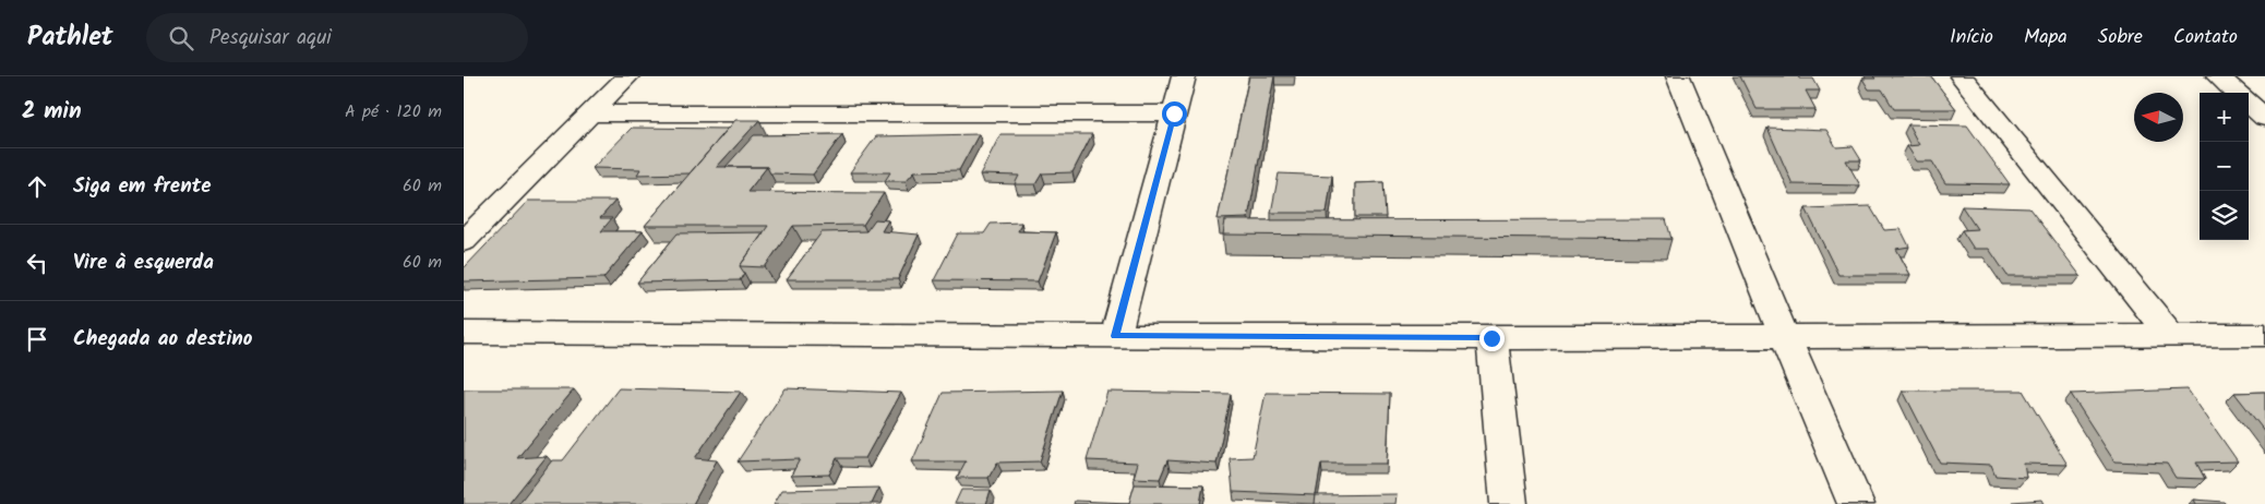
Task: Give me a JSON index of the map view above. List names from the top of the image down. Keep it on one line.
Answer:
{"north":"left","page":{"header":"Pathlet","search":"Pesquisar aqui","nav":["Início","Mapa","Sobre","Contato"],"heading":["2 min","A pé · 120 m"],"map_buttons":["+","−"],"list":[["Siga em frente","60 m"],["Vire à esquerda","60 m"],"Chegada ao destino"]}}
